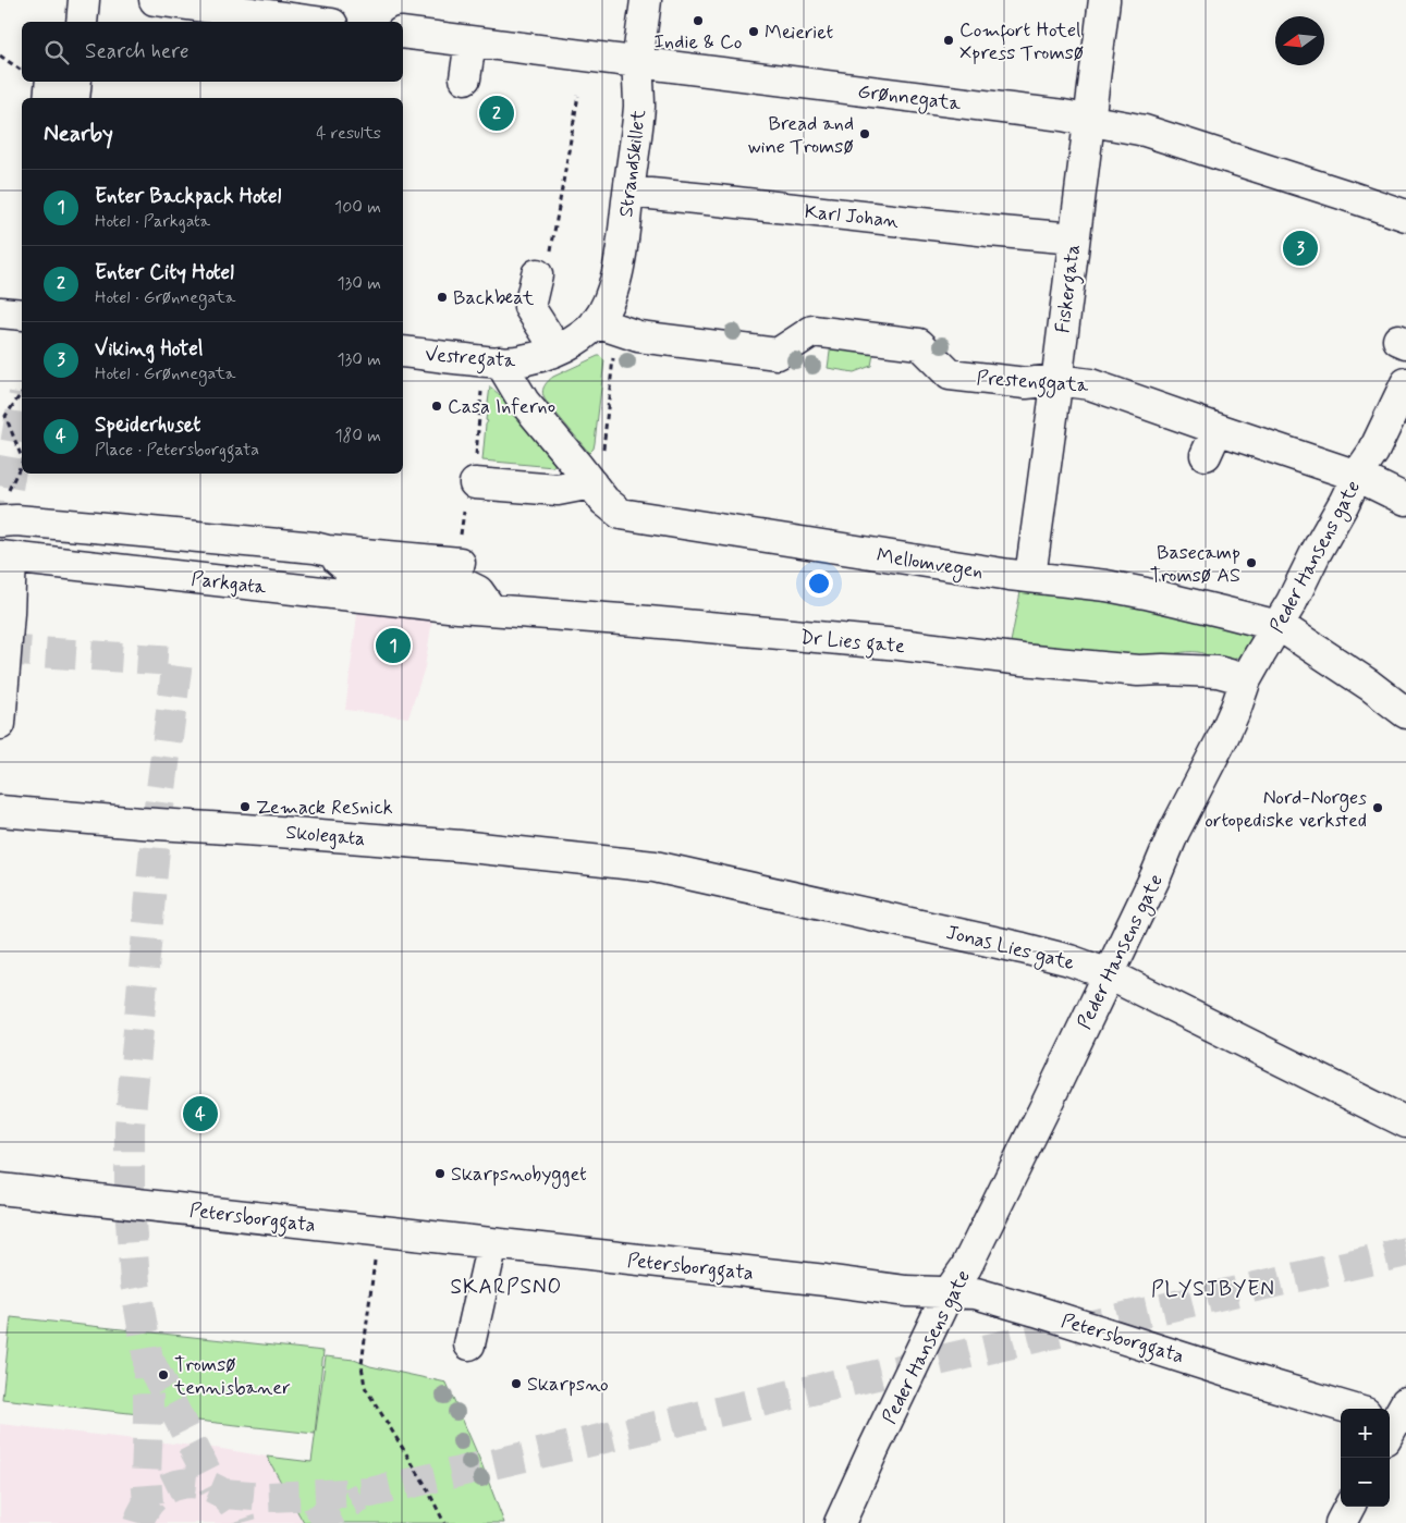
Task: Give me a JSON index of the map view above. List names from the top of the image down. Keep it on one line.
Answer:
{"streets":{"street":["Grønnegata","Strandskillet","Karl Johan","Fiskergata","Vestregata","Prestenggata","Peder Hansens gate","Mellomvegen","Parkgata","Dr Lies gate","Skolegata","Jonas Lies gate","Petersborggata"]},"crossings":[["Grønnegata","Strandskillet"],["Grønnegata","Fiskergata"],["Strandskillet","Karl Johan"],["Strandskillet","Vestregata"],["Strandskillet","Prestenggata"],["Karl Johan","Fiskergata"],["Fiskergata","Prestenggata"],["Fiskergata","Mellomvegen"],["Vestregata","Prestenggata"],["Vestregata","Mellomvegen"],["Prestenggata","Peder Hansens gate"],["Peder Hansens gate","Mellomvegen"],["Peder Hansens gate","Dr Lies gate"],["Peder Hansens gate","Jonas Lies gate"],["Peder Hansens gate","Petersborggata"],["Parkgata","Dr Lies gate"],["Skolegata","Jonas Lies gate"]],"districts":["SKARPSNO","PLYSJBYEN"],"places":["Indie & Co","Meieriet","Comfort Hotel Xpress Tromsø","Bread and wine Tromsø","Backbeat","Casa Inferno","Basecamp Tromsø AS","Zemack Resnick","Nord-Norges ortopediske verksted","Skarpsnobygget","Tromsø tennisbaner","Skarpsno"],"north":"left","page":{"search":"Search here","pins":["2","3","1","4"],"heading":["Nearby","4 results"],"list":[{"mark":"1","name":"Enter Backpack Hotel","note":"Hotel · Parkgata","value":"100 m"},{"mark":"2","name":"Enter City Hotel","note":"Hotel · Grønnegata","value":"130 m"},{"mark":"3","name":"Viking Hotel","note":"Hotel · Grønnegata","value":"130 m"},{"mark":"4","name":"Speiderhuset","note":"Place · Petersborggata","value":"180 m"}],"map_buttons":["+","−"]}}
